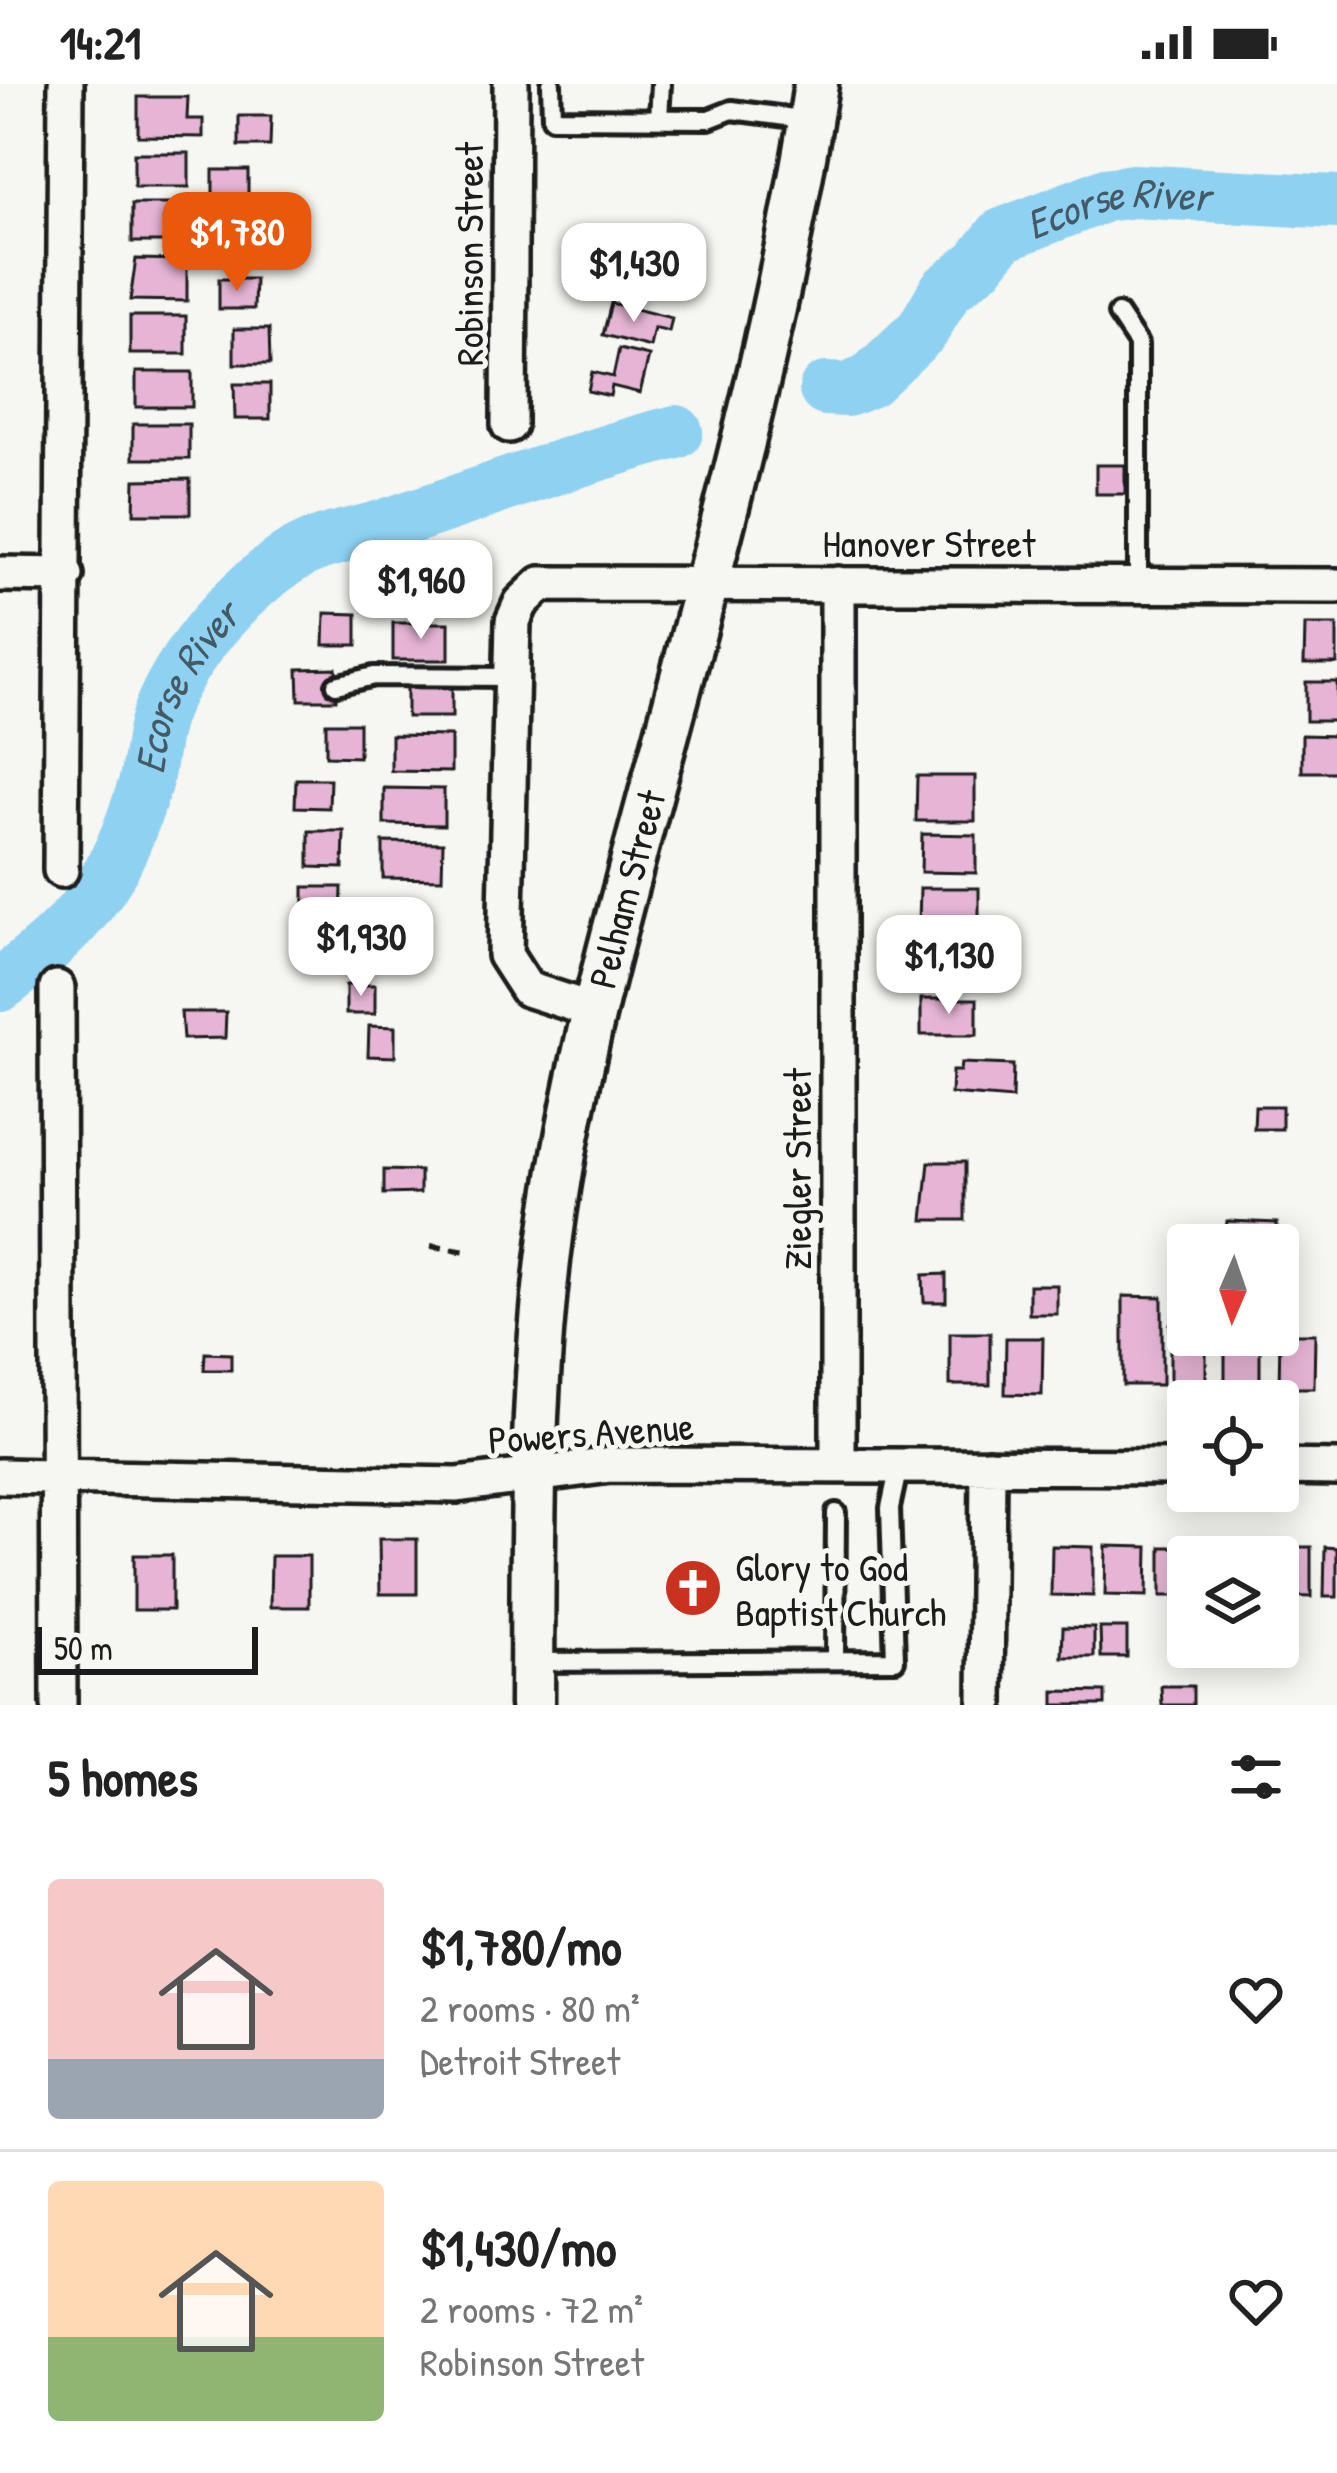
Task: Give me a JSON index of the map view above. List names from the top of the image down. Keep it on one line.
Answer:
{"streets":{"street":["Robinson Street","Hanover Street","Pelham Street","Ziegler Street","Powers Avenue"]},"crossings":[["Hanover Street","Pelham Street"],["Hanover Street","Ziegler Street"],["Pelham Street","Powers Avenue"],["Ziegler Street","Powers Avenue"]],"water":["Ecorse River"],"places":{"church":["Glory to God Baptist Church"]},"scale_bar":"50 m","north":"bottom","page":{"status":"14:21","price":["$1,780","$1,430","$1,960","$1,930","$1,130"],"scale":"50 m","heading":"5 homes","list":[{"name":"$1,780/mo","note":"2 rooms · 80 m² · Detroit Street"},{"name":"$1,430/mo","note":"2 rooms · 72 m² · Robinson Street"}]}}
